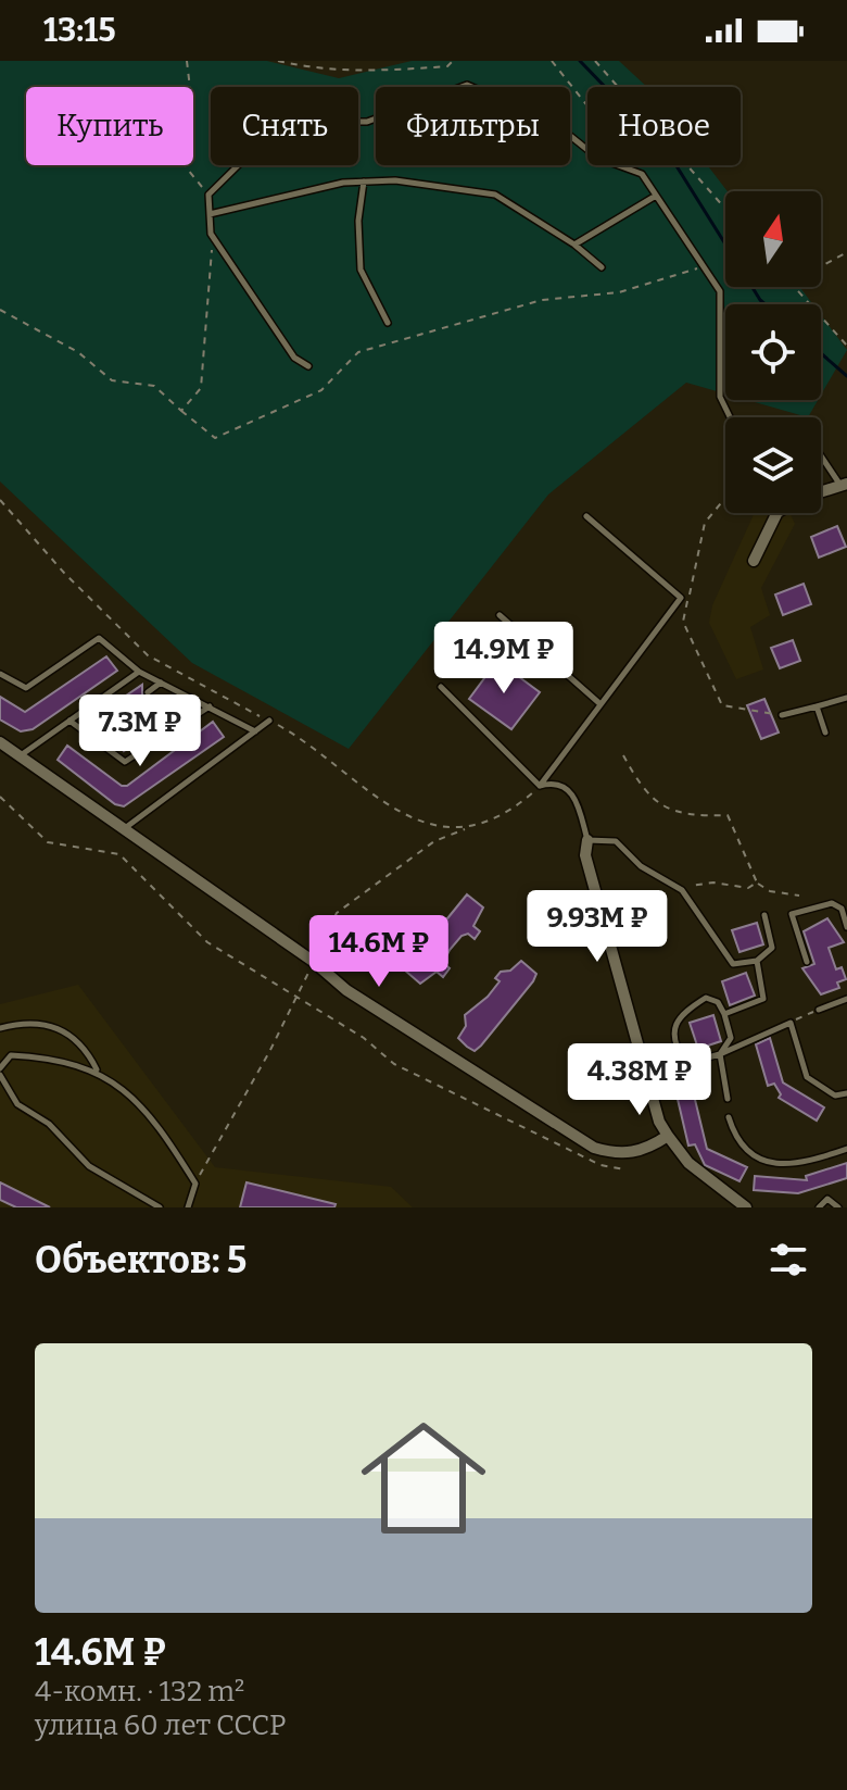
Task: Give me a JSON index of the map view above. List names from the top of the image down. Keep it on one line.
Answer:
{"north":"top","page":{"status":"13:15","chip":["Купить","Снять","Фильтры","Новое"],"price":["14.9M ₽","7.3M ₽","9.93M ₽","14.6M ₽","4.38M ₽"],"heading":"Объектов: 5","list":[{"name":"14.6M ₽","note":"4-комн. · 132 m² · улица 60 лет СССР"}]}}
